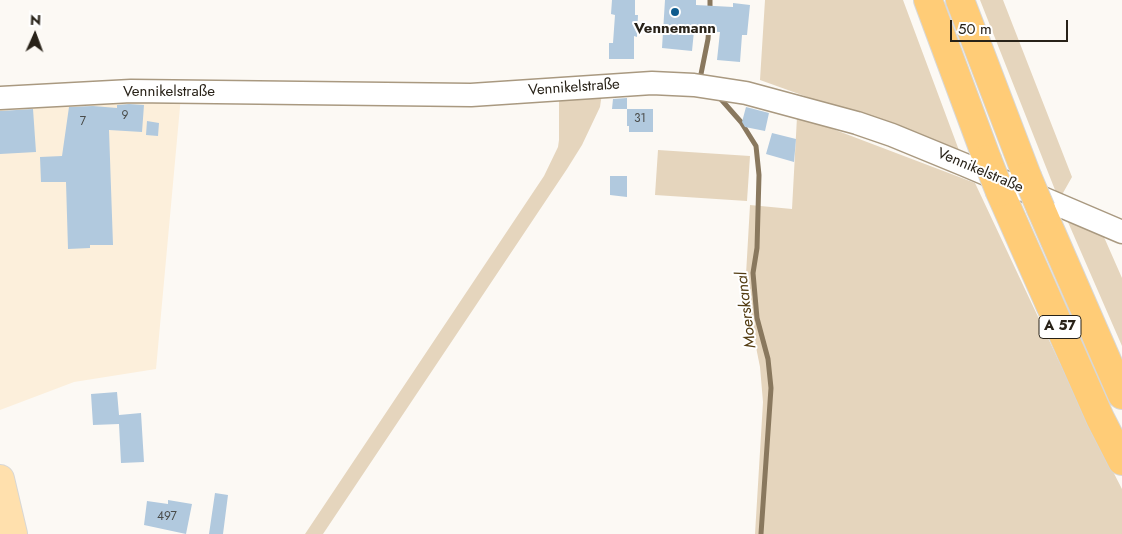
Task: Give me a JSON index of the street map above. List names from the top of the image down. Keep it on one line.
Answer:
{"streets":{"highway":["A 57"],"street":["Vennikelstraße"]},"water":["Moerskanal"],"places":["Vennemann"],"house_numbers":["9","31","7","497"],"scale_bar":"50 m","north":"top"}
